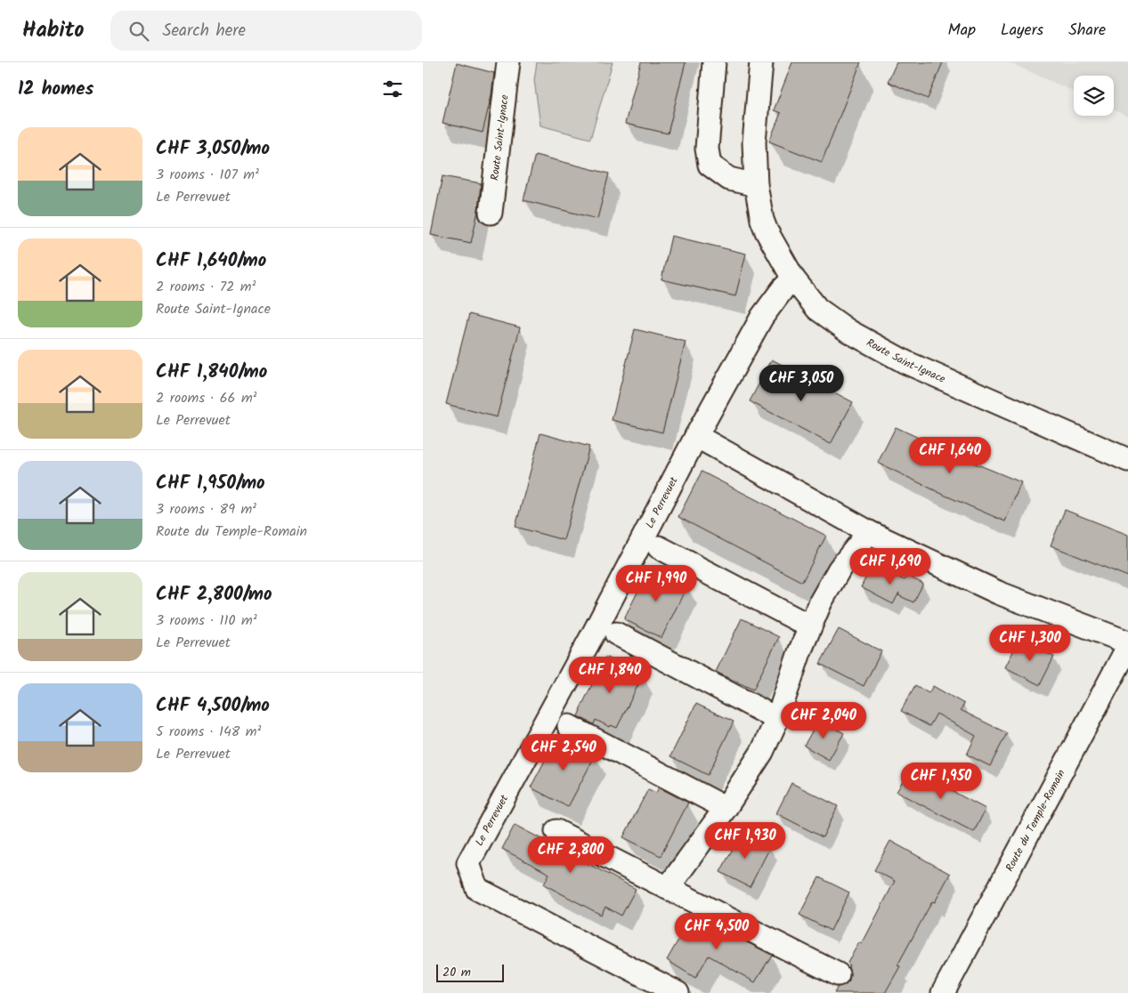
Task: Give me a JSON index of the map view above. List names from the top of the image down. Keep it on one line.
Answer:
{"streets":{"street":["Route Saint-Ignace","Le Perrevuet","Route du Temple-Romain"]},"crossings":[["Route Saint-Ignace","Le Perrevuet"]],"scale_bar":"20 m","page":{"header":"Habito","search":"Search here","nav":["Map","Layers","Share"],"heading":"12 homes","list":[{"name":"CHF 3,050/mo","note":"3 rooms · 107 m² · Le Perrevuet"},{"name":"CHF 1,640/mo","note":"2 rooms · 72 m² · Route Saint-Ignace"},{"name":"CHF 1,840/mo","note":"2 rooms · 66 m² · Le Perrevuet"},{"name":"CHF 1,950/mo","note":"3 rooms · 89 m² · Route du Temple-Romain"},{"name":"CHF 2,800/mo","note":"3 rooms · 110 m² · Le Perrevuet"},{"name":"CHF 4,500/mo","note":"5 rooms · 148 m² · Le Perrevuet"}],"price":["CHF 3,050","CHF 1,640","CHF 1,690","CHF 1,990","CHF 1,300","CHF 1,840","CHF 2,040","CHF 2,540","CHF 1,950","CHF 1,930","CHF 2,800","CHF 4,500"],"scale":"20 m"}}
